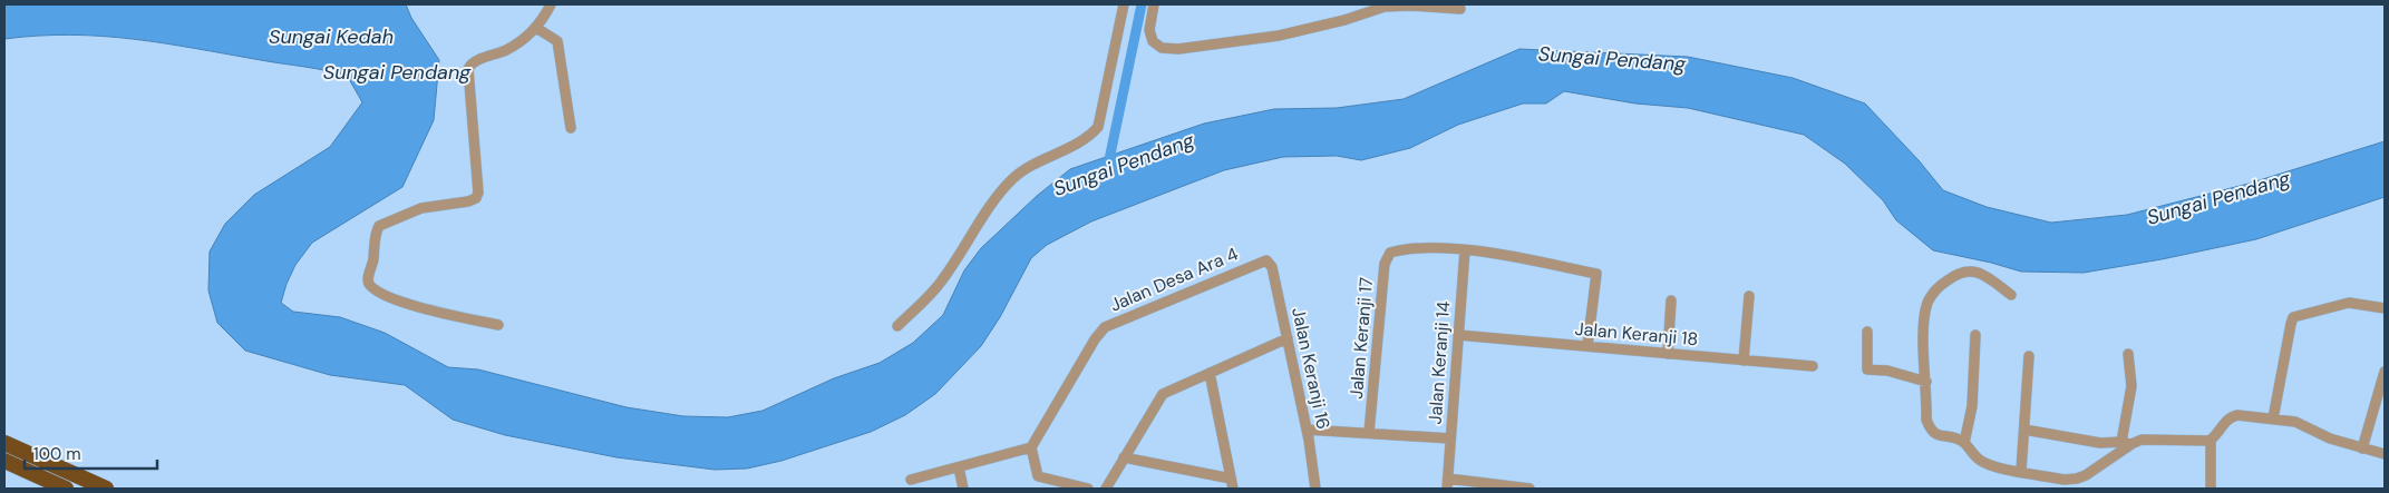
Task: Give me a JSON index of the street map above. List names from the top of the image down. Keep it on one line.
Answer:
{"streets":{"street":["Jalan Desa Ara 4","Jalan Keranji 18","Jalan Keranji 17","Jalan Keranji 14","Jalan Keranji 16"]},"crossings":[["Jalan Desa Ara 4","Jalan Keranji 16"],["Jalan Keranji 18","Jalan Keranji 14"],["Jalan Keranji 17","Jalan Keranji 14"]],"water":["Sungai Kedah","Sungai Pendang"],"scale_bar":"100 m"}
